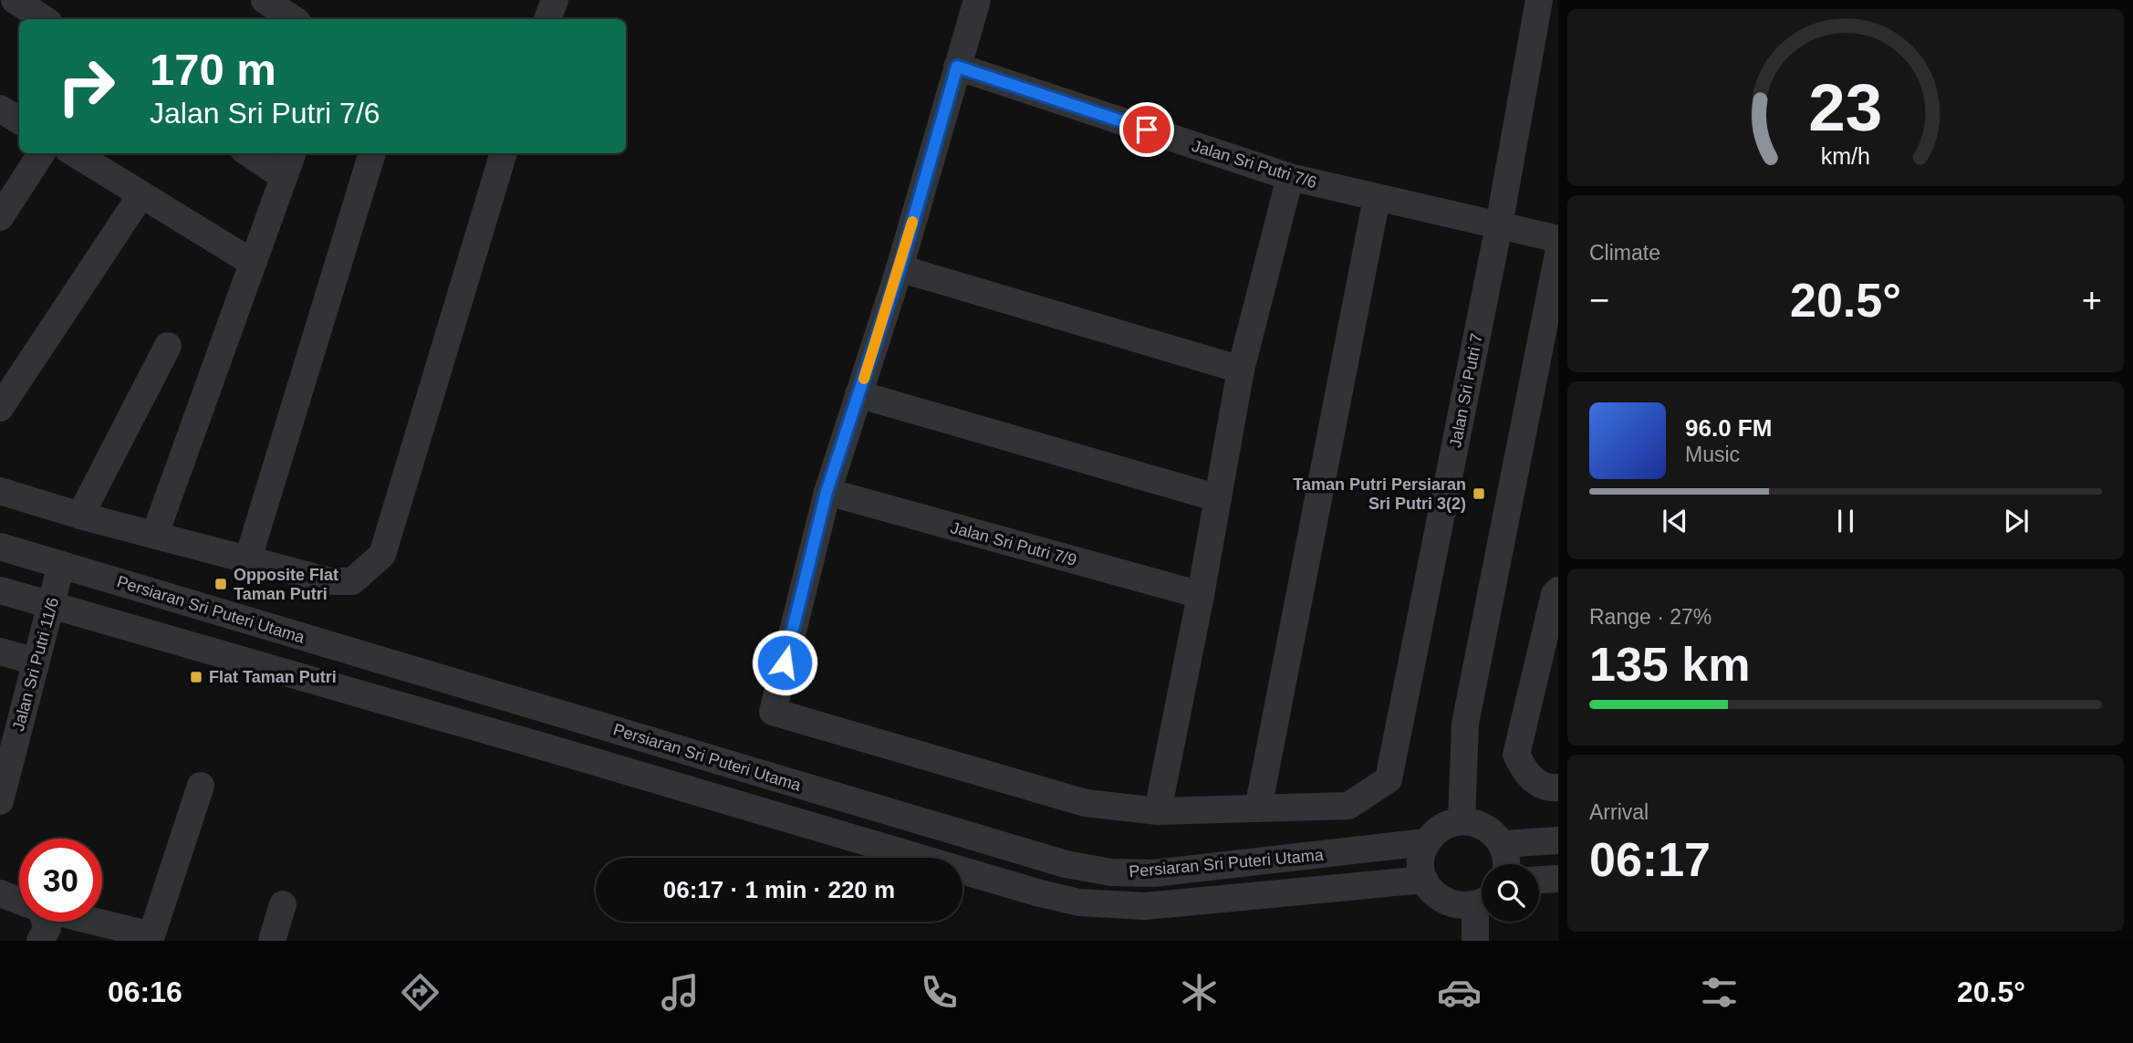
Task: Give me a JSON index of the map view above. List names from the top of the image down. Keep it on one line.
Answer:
{"streets":{"street":["Jalan Sri Putri 7/6","Jalan Sri Putri 7","Jalan Sri Putri 7/9","Persiaran Sri Puteri Utama","Jalan Sri Putri 11/6"]},"crossings":[["Jalan Sri Putri 7/6","Jalan Sri Putri 7"],["Persiaran Sri Puteri Utama","Jalan Sri Putri 11/6"]],"places":{"transit":["Taman Putri Persiaran Sri Putri 3(2)","Opposite Flat Taman Putri","Flat Taman Putri"]},"page":{"turn":["170 m","Jalan Sri Putri 7/6"],"tile":["Climate",["Range · 27%","135 km"],["Arrival","06:17"]],"heat":["−","20.5°","+"],"song":["96.0 FM","Music"],"limit":"30","trip":"06:17 · 1 min · 220 m","tabs":["06:16","20.5°"],"gauge":["23","km/h"]}}
